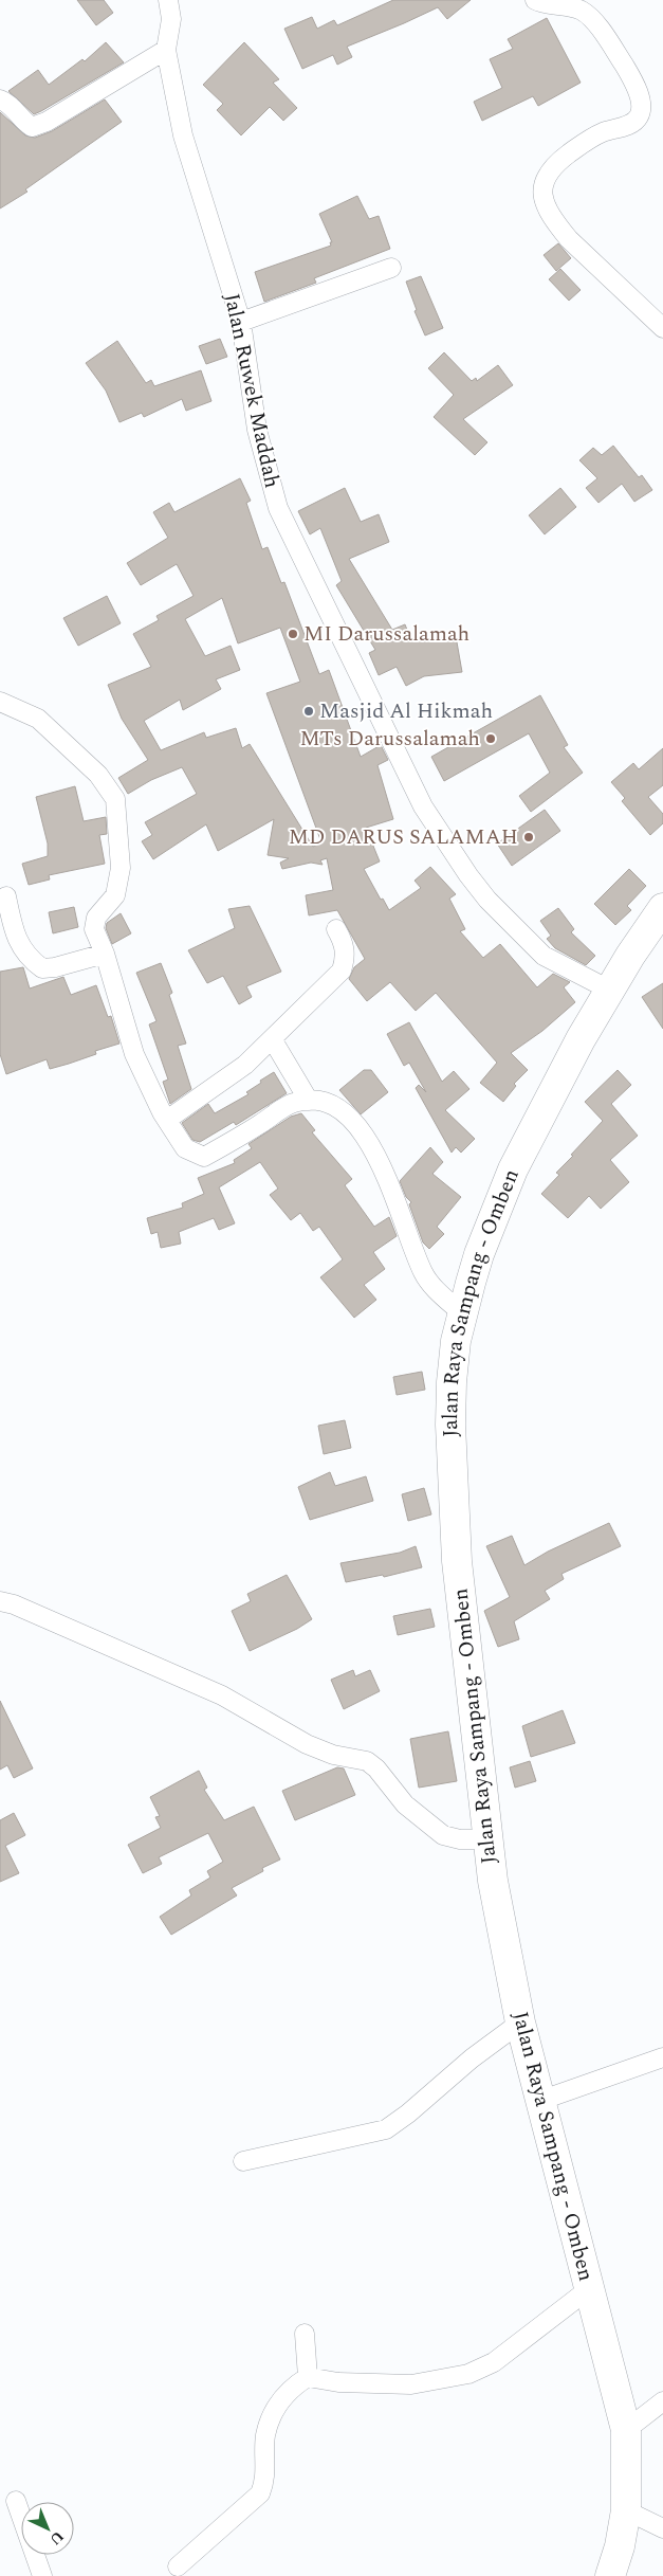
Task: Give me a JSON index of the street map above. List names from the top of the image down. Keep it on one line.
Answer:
{"streets":{"main road":["Jalan Raya Sampang - Omben"],"street":["Jalan Ruwek Maddah"]},"crossings":[["Jalan Ruwek Maddah","Jalan Raya Sampang - Omben"]],"places":["MI Darussalamah","Masjid Al Hikmah","MTs Darussalamah","MD DARUS SALAMAH"],"north":"bottom right"}
